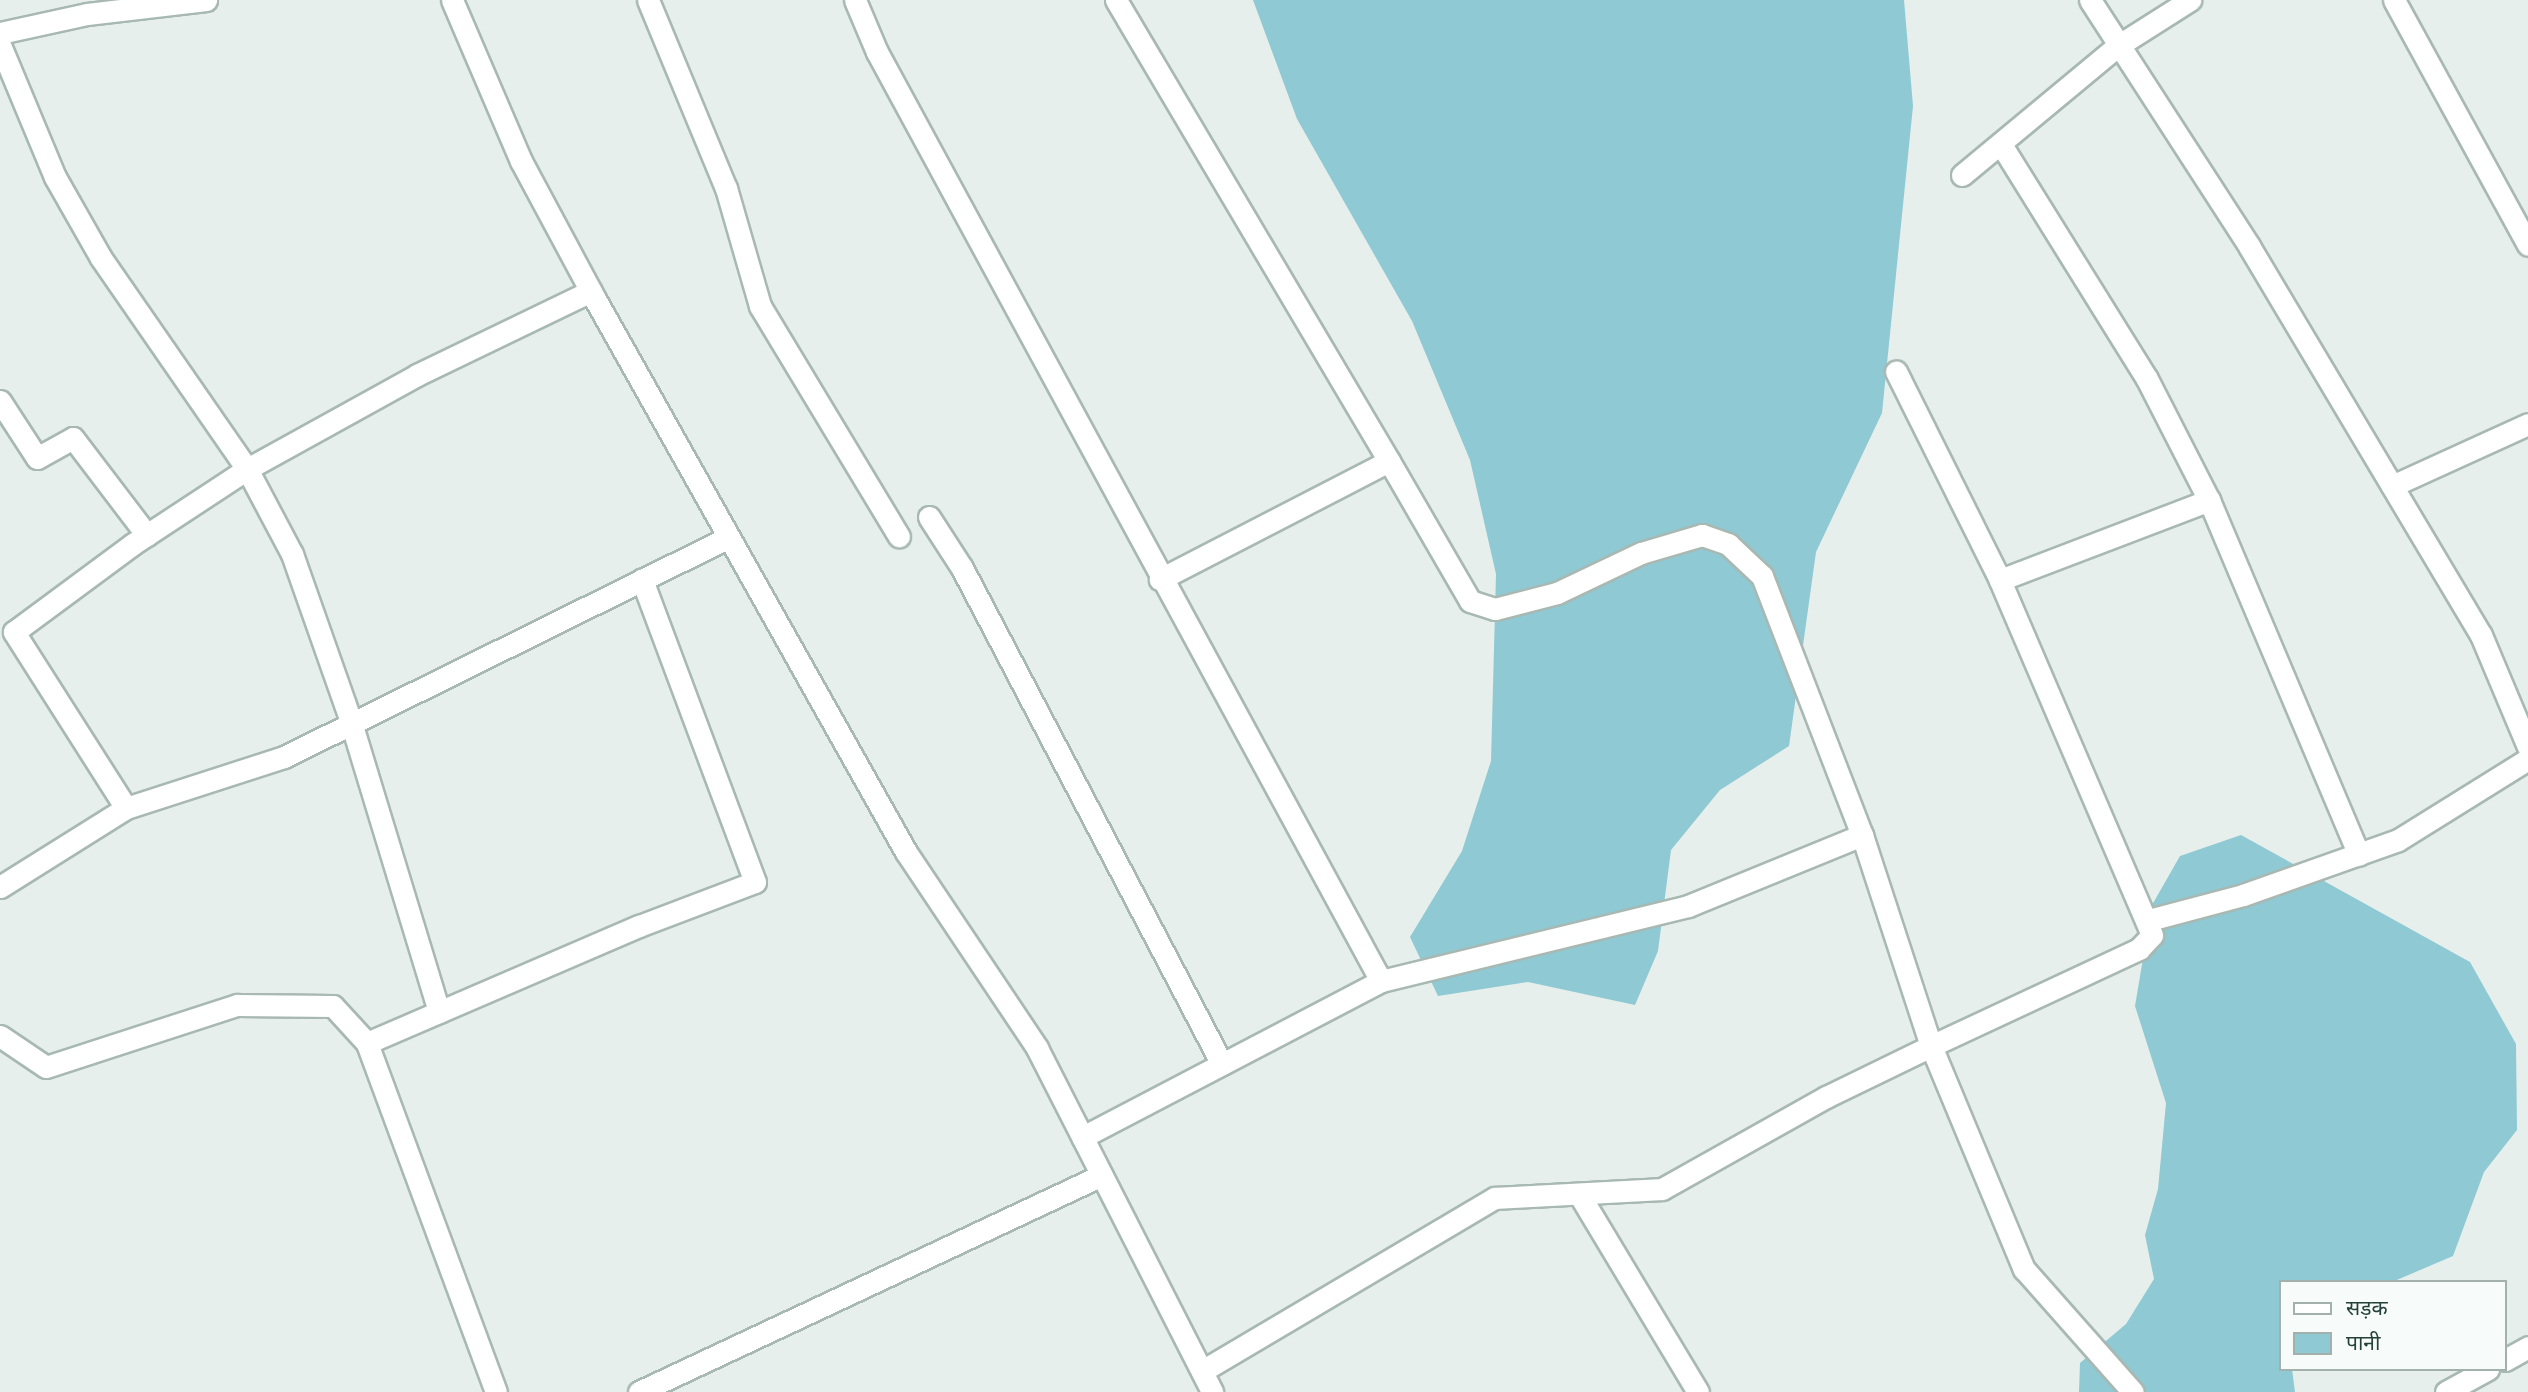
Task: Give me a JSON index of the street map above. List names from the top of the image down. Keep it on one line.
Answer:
{"legend":["सड़क","पानी"]}
